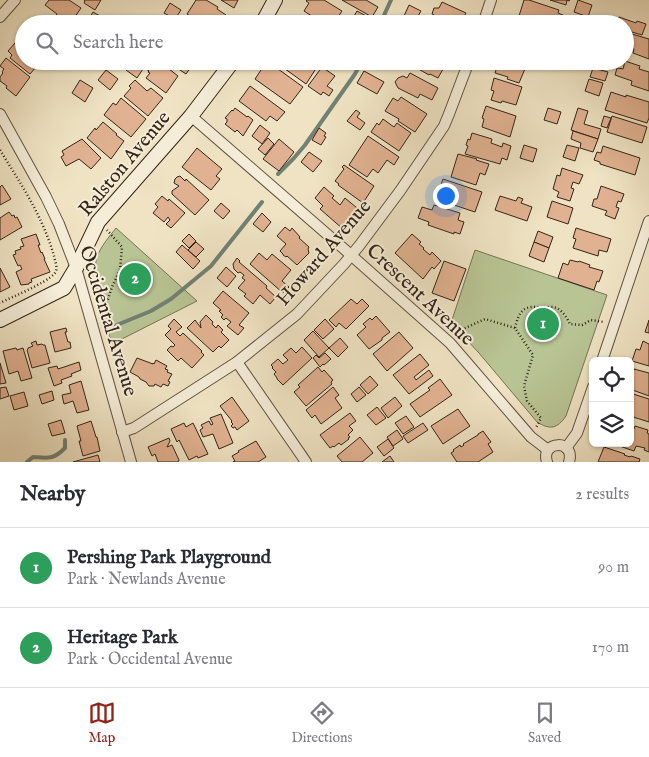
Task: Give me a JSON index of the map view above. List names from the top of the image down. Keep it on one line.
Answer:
{"streets":{"street":["Ralston Avenue","Howard Avenue","Crescent Avenue","Occidental Avenue"]},"crossings":[["Ralston Avenue","Crescent Avenue"],["Ralston Avenue","Occidental Avenue"],["Howard Avenue","Crescent Avenue"],["Howard Avenue","Occidental Avenue"]],"page":{"search":"Search here","pins":["2","1"],"heading":["Nearby","2 results"],"list":[{"mark":"1","name":"Pershing Park Playground","note":"Park · Newlands Avenue","value":"90 m"},{"mark":"2","name":"Heritage Park","note":"Park · Occidental Avenue","value":"170 m"}],"nav":["Map","Directions","Saved"]}}
